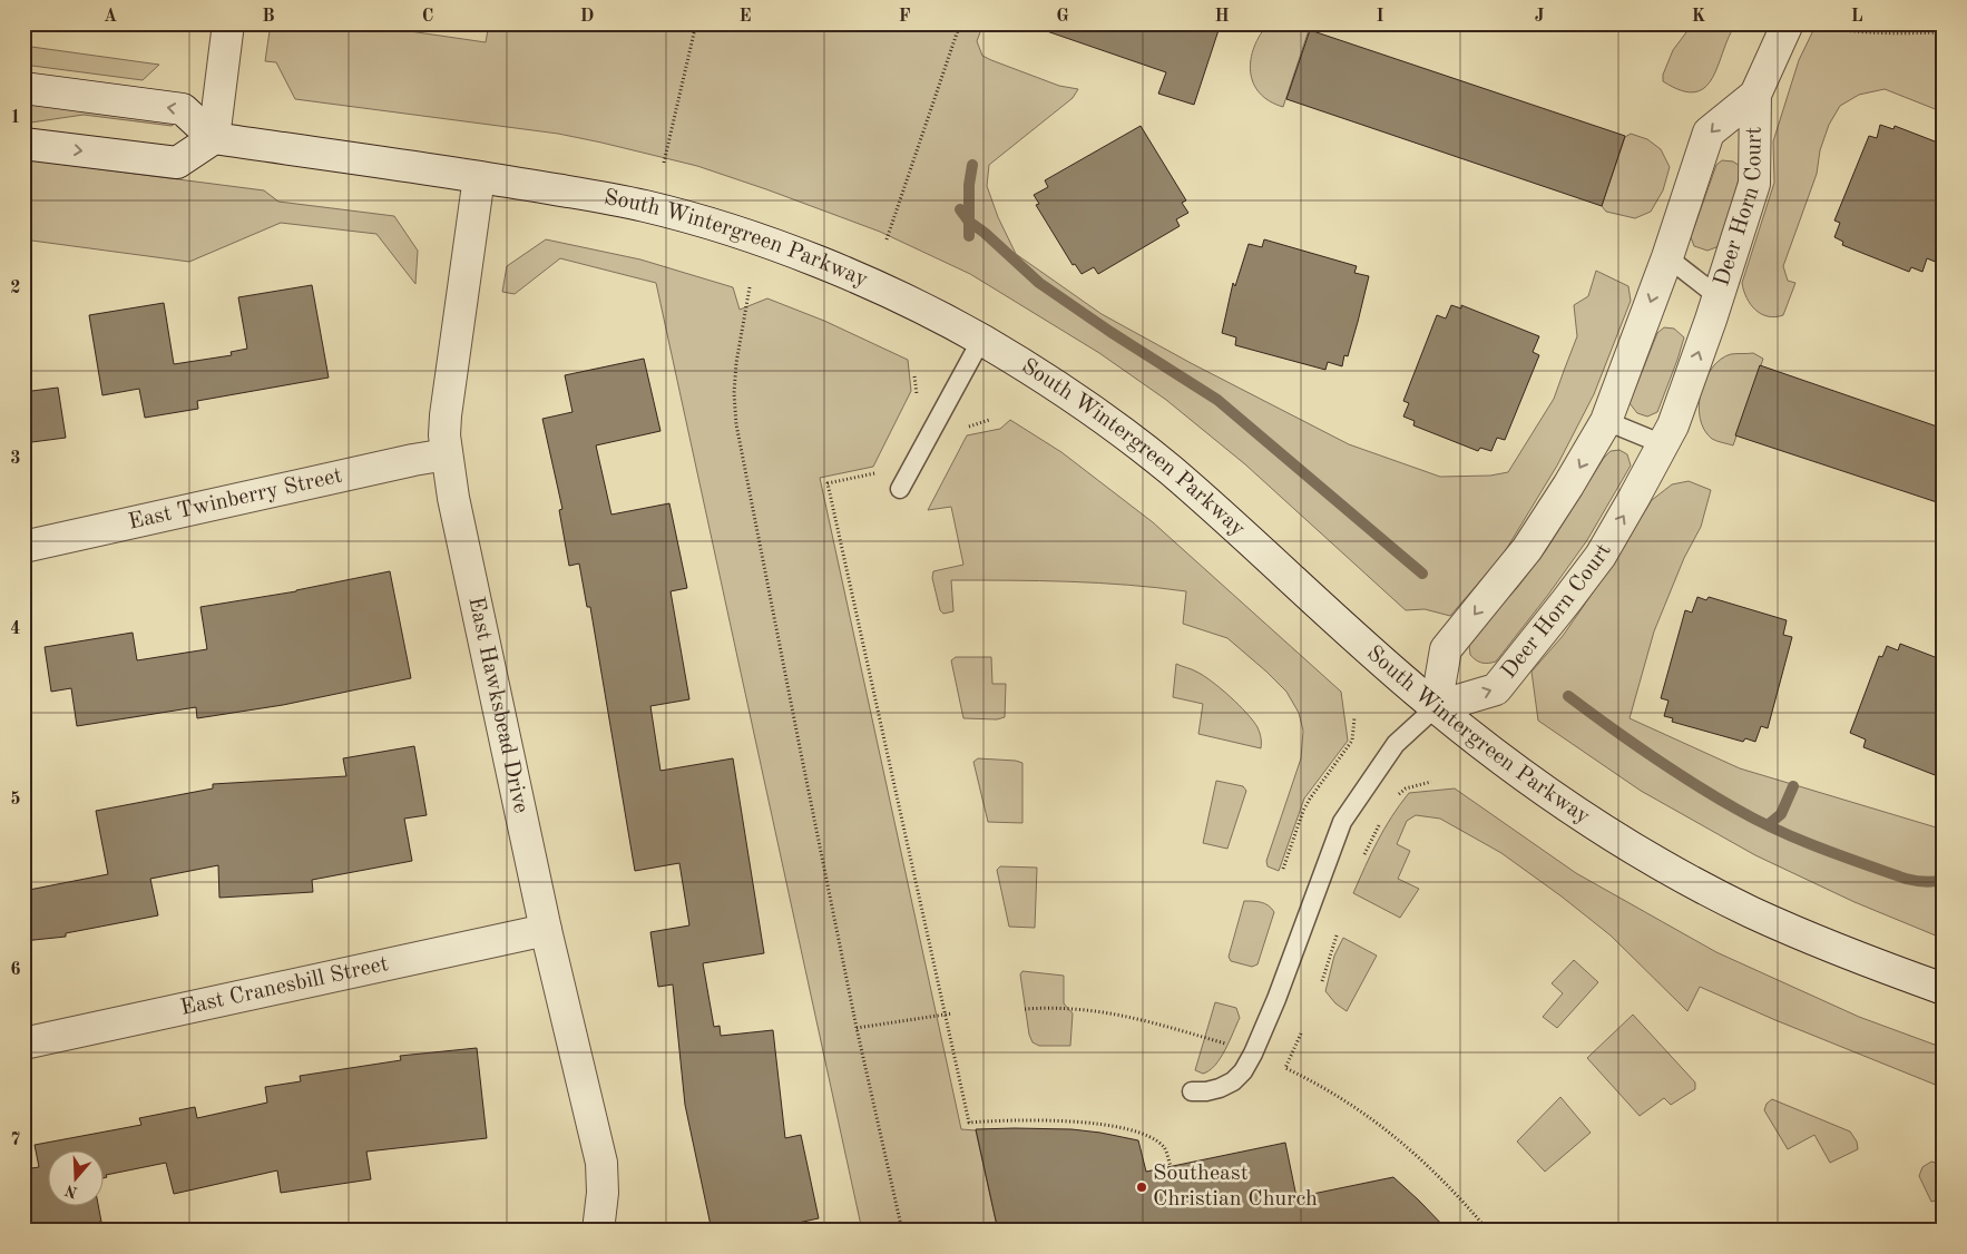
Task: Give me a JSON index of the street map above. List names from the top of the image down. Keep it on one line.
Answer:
{"streets":{"street":["Deer Horn Court","South Wintergreen Parkway","East Twinberry Street","East Hawksbead Drive","East Cranesbill Street"]},"crossings":[["Deer Horn Court","South Wintergreen Parkway"],["South Wintergreen Parkway","East Hawksbead Drive"],["East Twinberry Street","East Hawksbead Drive"],["East Hawksbead Drive","East Cranesbill Street"]],"places":["Southeast Christian Church"],"north":"bottom","grid":{"columns":["A","B","C","D","E","F","G","H","I","J","K","L"],"rows":["1","2","3","4","5","6","7"]}}
